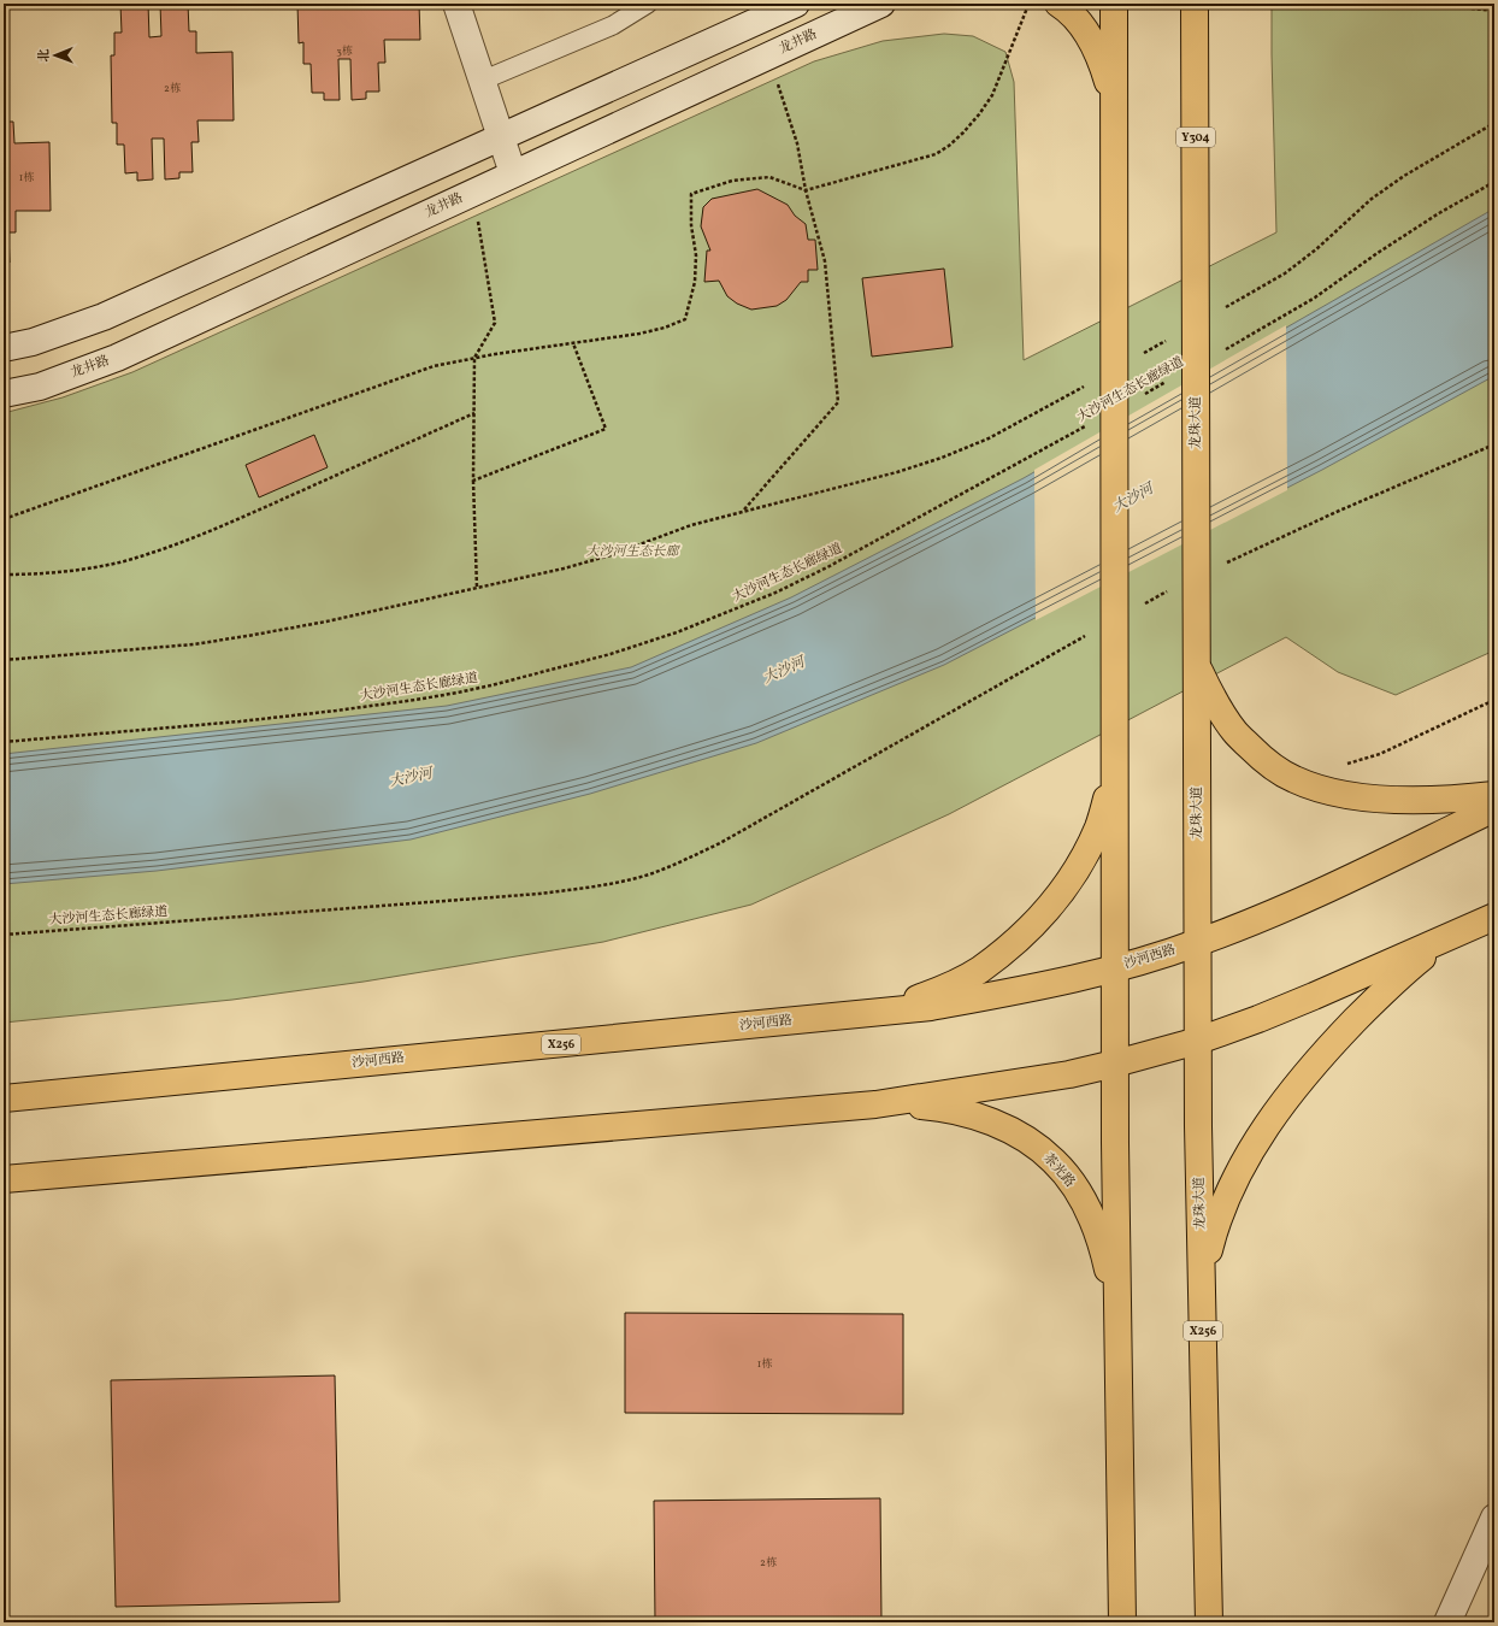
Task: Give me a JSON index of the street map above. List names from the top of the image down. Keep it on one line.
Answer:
{"streets":{"main road":["Y304","龙珠大道","沙河西路","X256","茶光路"],"street":["龙井路"],"path":["大沙河生态长廊绿道"]},"crossings":[["龙珠大道","沙河西路"]],"water":["大沙河"],"parks":["大沙河生态长廊"],"house_numbers":["3栋","2栋","1栋","1栋","2栋"],"north":"left"}
